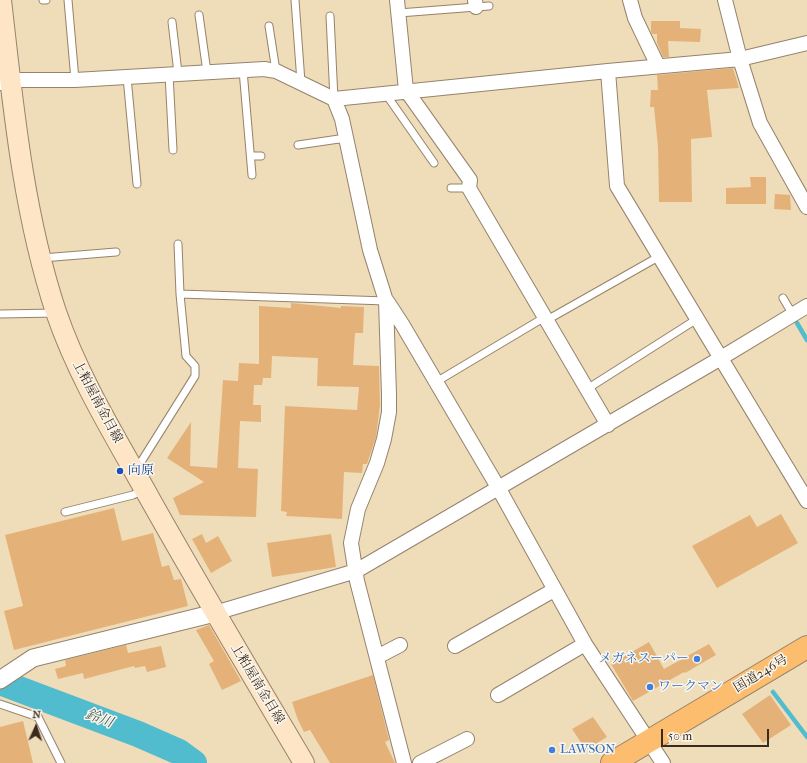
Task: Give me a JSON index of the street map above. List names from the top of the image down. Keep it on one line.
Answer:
{"streets":{"highway":["国道246号"],"main road":["上粕屋南金目線"]},"water":["鈴川"],"places":["向原","メガネスーパー","ワークマン","LAWSON"],"scale_bar":"50 m","north":"top"}
